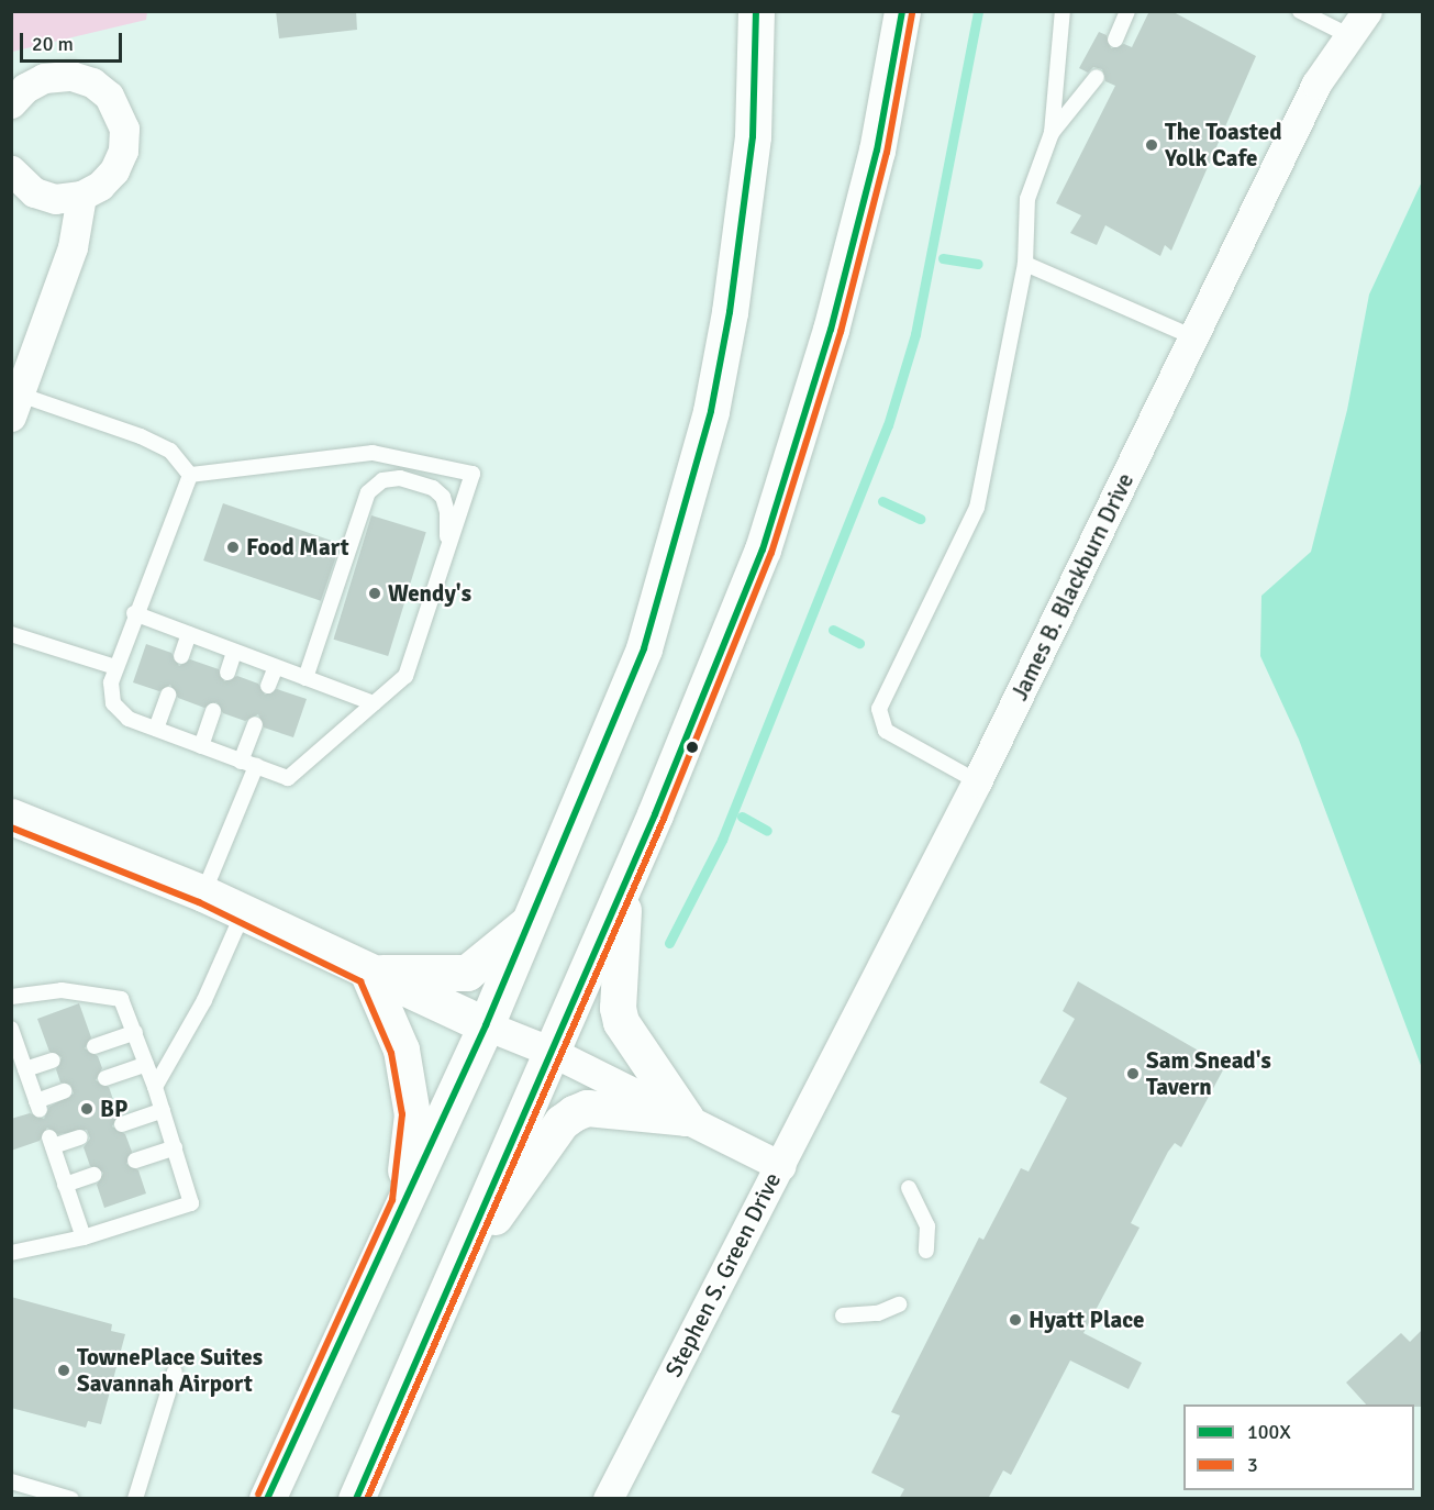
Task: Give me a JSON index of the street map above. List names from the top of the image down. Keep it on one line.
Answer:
{"streets":{"street":["James B. Blackburn Drive","Stephen S. Green Drive"]},"crossings":[["James B. Blackburn Drive","Stephen S. Green Drive"]],"places":["The Toasted Yolk Cafe","Food Mart","Wendy's","Sam Snead's Tavern","BP","Hyatt Place","TownePlace Suites Savannah Airport"],"lines":["transit line 100X","transit line 3"],"legend":["100X","3"],"scale_bar":"20 m"}
